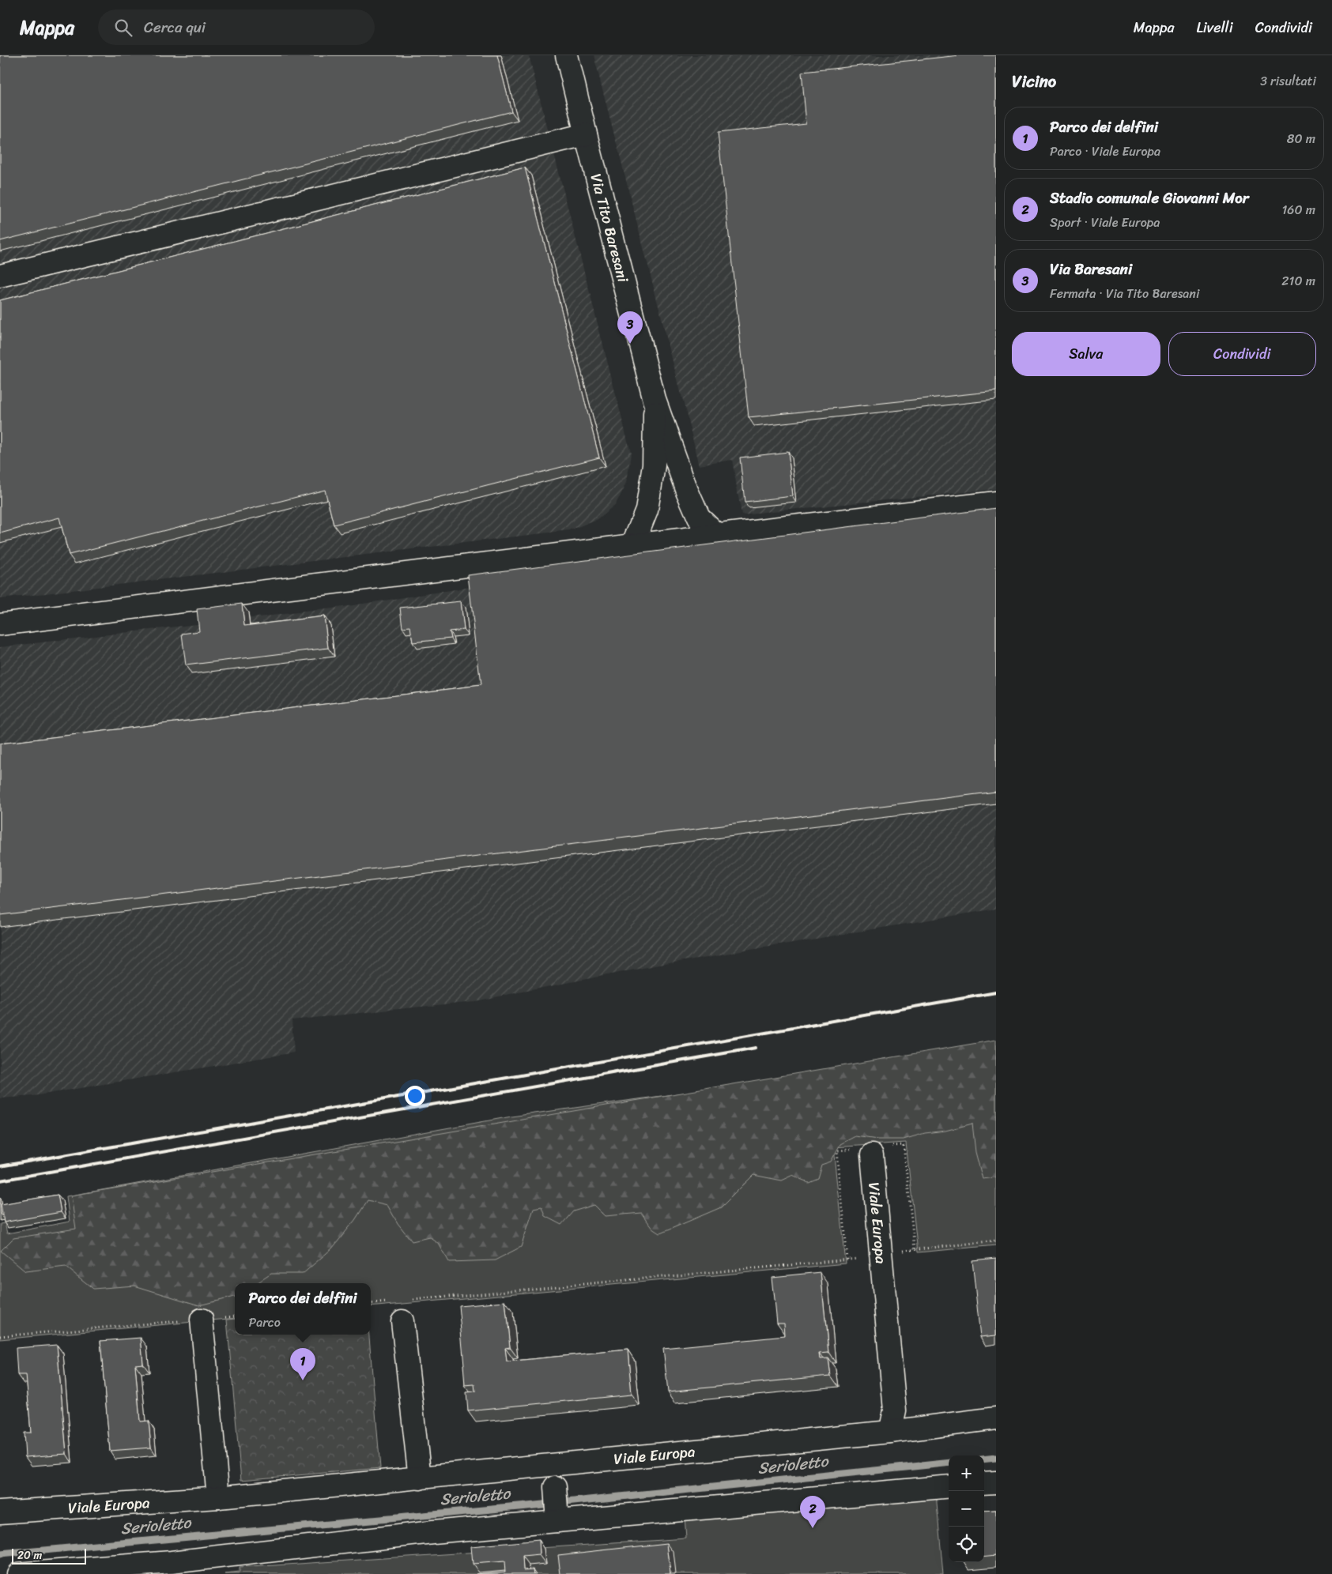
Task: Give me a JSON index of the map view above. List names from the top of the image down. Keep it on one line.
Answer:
{"streets":{"street":["Via Tito Baresani","Viale Europa"]},"water":["Serioletto"],"scale_bar":"20 m","page":{"header":"Mappa","search":"Cerca qui","nav":["Mappa","Livelli","Condividi"],"heading":["Vicino","3 risultati"],"list":[{"mark":"1","name":"Parco dei delfini","note":"Parco · Viale Europa","value":"80 m"},{"mark":"2","name":"Stadio comunale Giovanni Mor","note":"Sport · Viale Europa","value":"160 m"},{"mark":"3","name":"Via Baresani","note":"Fermata · Via Tito Baresani","value":"210 m"}],"pins":["3","1","2"],"buttons":["Salva","Condividi"],"popup":["Parco dei delfini","Parco"],"map_buttons":["+","−"],"scale":"20 m"}}
